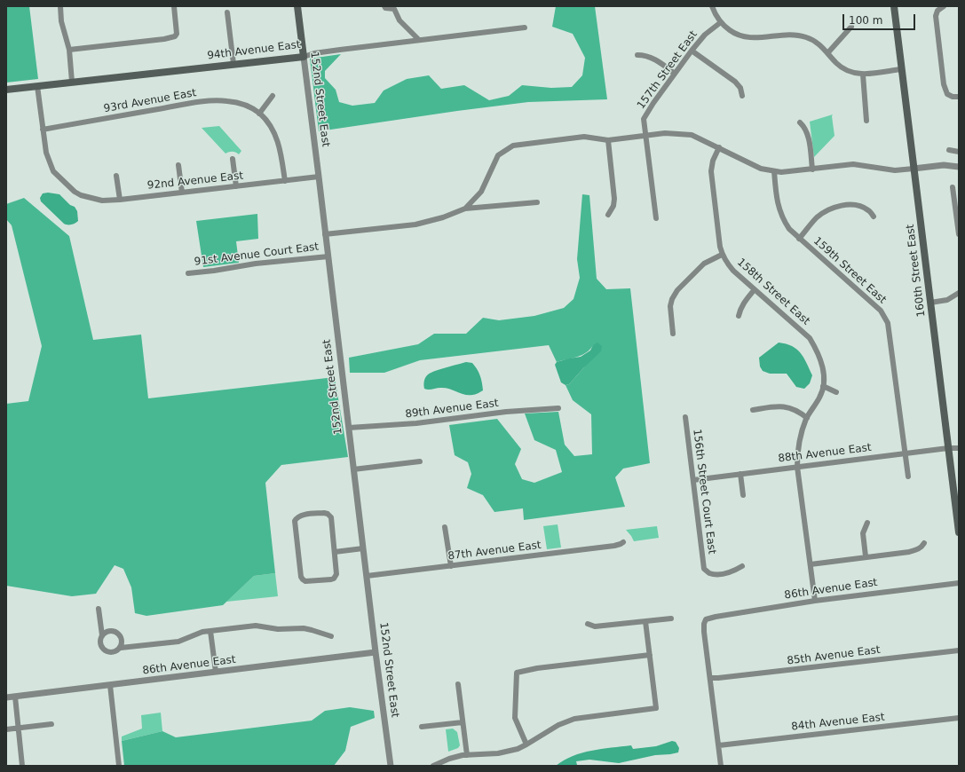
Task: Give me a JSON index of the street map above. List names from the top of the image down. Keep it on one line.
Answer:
{"streets":{"main road":["94th Avenue East","152nd Street East","160th Street East"],"street":["157th Street East","93rd Avenue East","92nd Avenue East","91st Avenue Court East","159th Street East","158th Street East","89th Avenue East","88th Avenue East","156th Street Court East","87th Avenue East","86th Avenue East","85th Avenue East","84th Avenue East"]},"crossings":[["94th Avenue East","152nd Street East"],["152nd Street East","92nd Avenue East"],["152nd Street East","91st Avenue Court East"],["152nd Street East","89th Avenue East"],["152nd Street East","87th Avenue East"],["152nd Street East","86th Avenue East"],["93rd Avenue East","92nd Avenue East"],["159th Street East","88th Avenue East"],["160th Street East","88th Avenue East"],["158th Street East","88th Avenue East"],["158th Street East","86th Avenue East"],["88th Avenue East","156th Street Court East"],["86th Avenue East","85th Avenue East"]],"scale_bar":"100 m"}
